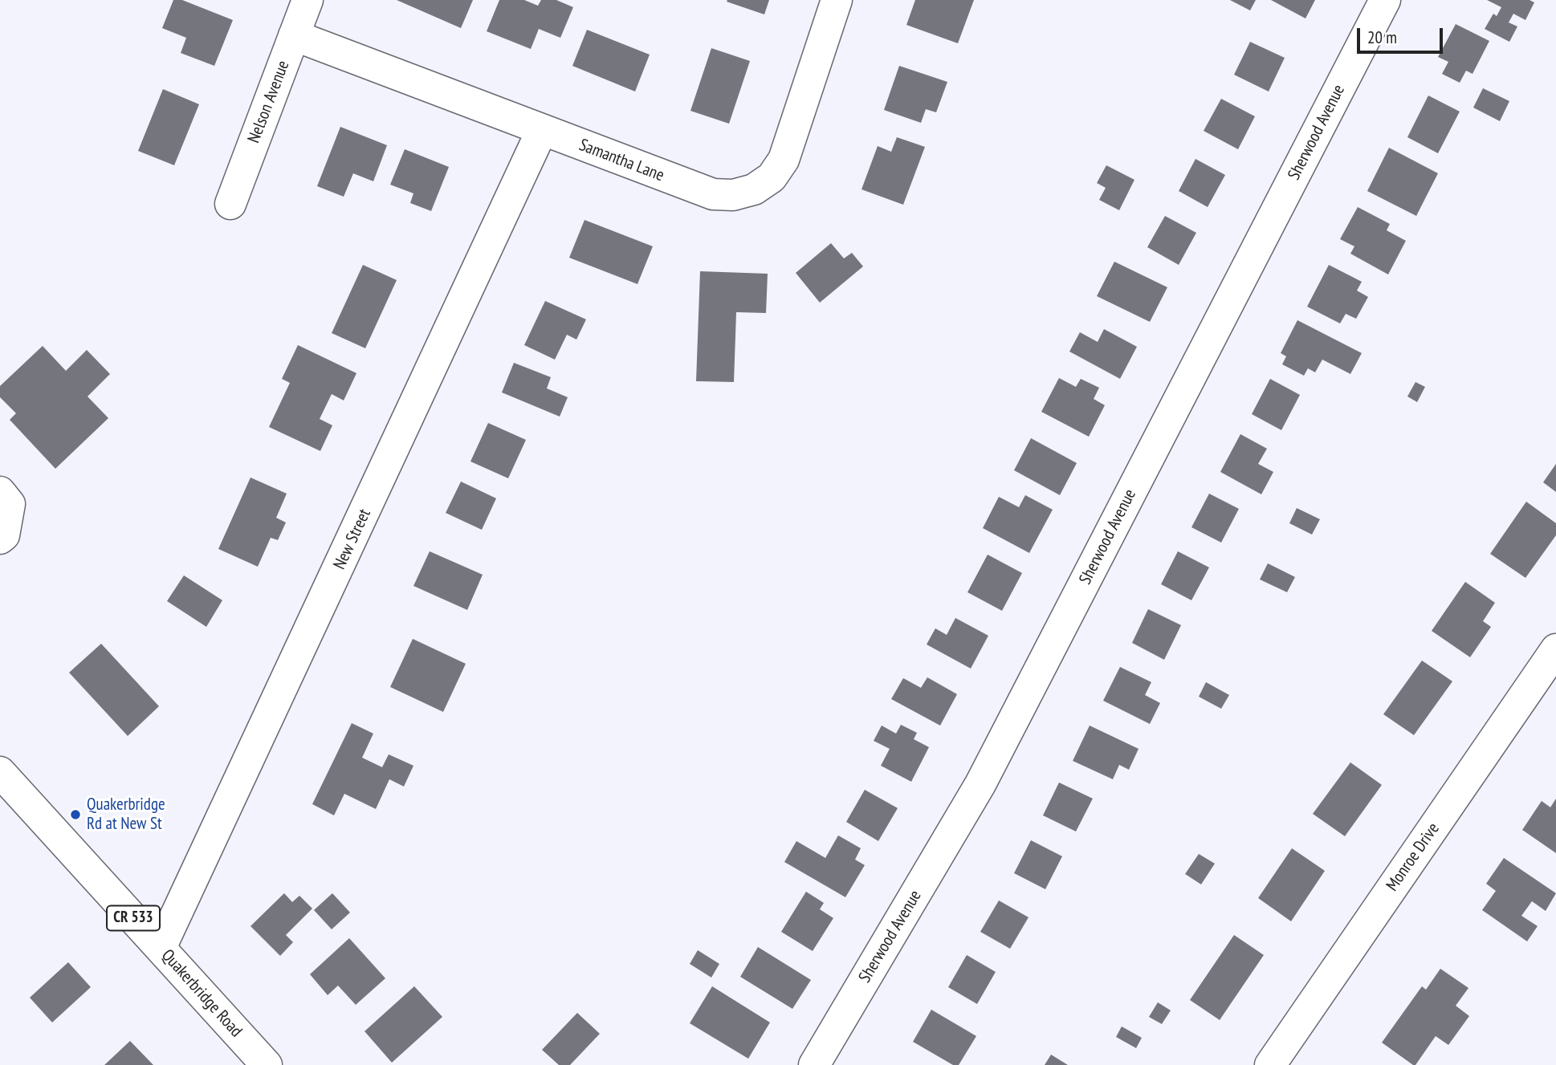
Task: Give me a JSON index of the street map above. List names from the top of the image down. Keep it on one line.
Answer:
{"streets":{"street":["Nelson Avenue","Sherwood Avenue","Samantha Lane","New Street","Monroe Drive","CR 533","Quakerbridge Road"]},"crossings":[["Nelson Avenue","Samantha Lane"],["Samantha Lane","New Street"],["New Street","Quakerbridge Road"]],"places":["Quakerbridge Rd at New St"],"scale_bar":"20 m"}
